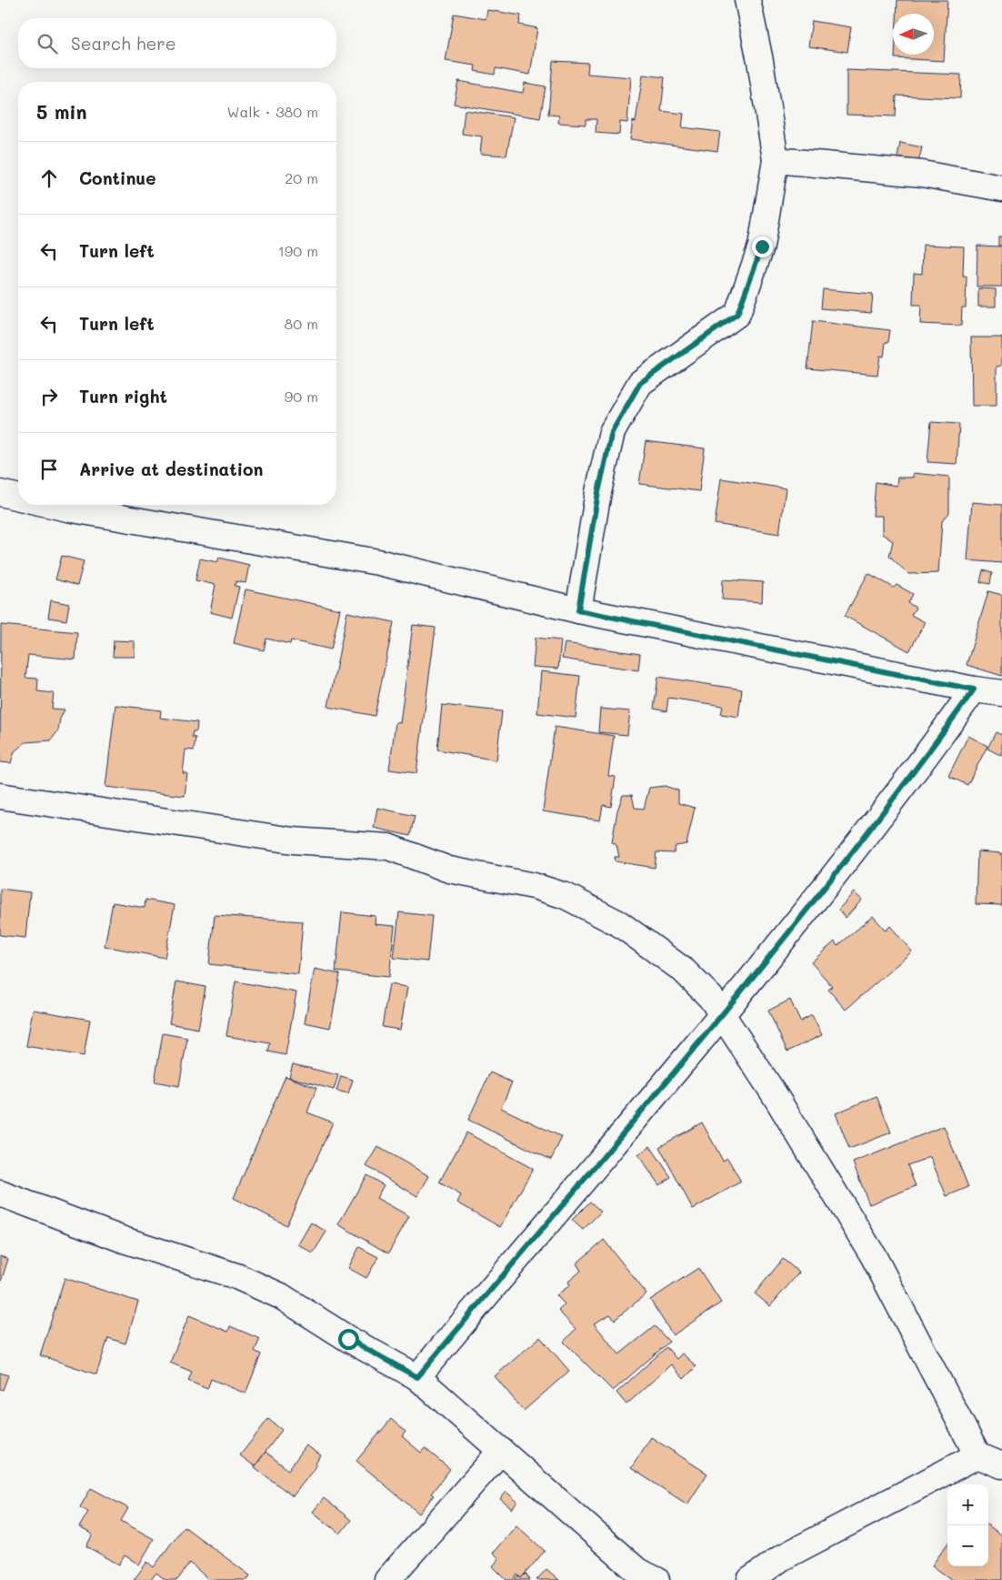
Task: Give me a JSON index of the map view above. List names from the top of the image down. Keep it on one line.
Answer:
{"north":"left","page":{"search":"Search here","heading":["5 min","Walk · 380 m"],"list":[["Continue","20 m"],["Turn left","190 m"],["Turn left","80 m"],["Turn right","90 m"],"Arrive at destination"],"map_buttons":["+","−"]}}
